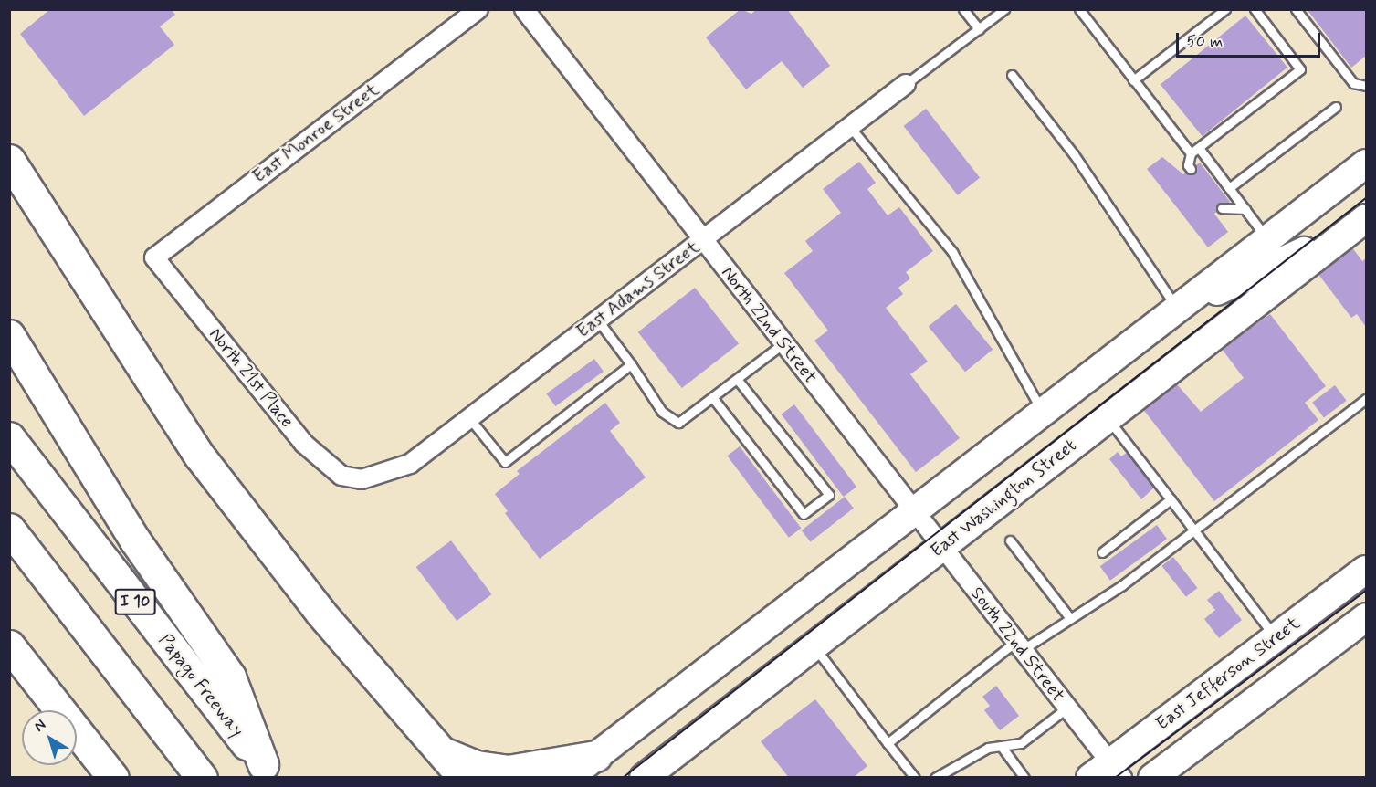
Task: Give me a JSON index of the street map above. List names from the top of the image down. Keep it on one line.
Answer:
{"streets":{"highway":["I 10","Papago Freeway"],"main road":["East Washington Street","East Jefferson Street"],"street":["East Monroe Street","East Adams Street","North 22nd Street","North 21st Place","South 22nd Street"]},"crossings":[["East Monroe Street","North 21st Place"],["East Adams Street","North 22nd Street"],["East Adams Street","North 21st Place"],["North 22nd Street","East Washington Street"],["North 22nd Street","South 22nd Street"],["East Washington Street","South 22nd Street"],["South 22nd Street","East Jefferson Street"]],"scale_bar":"50 m","north":"top left"}
